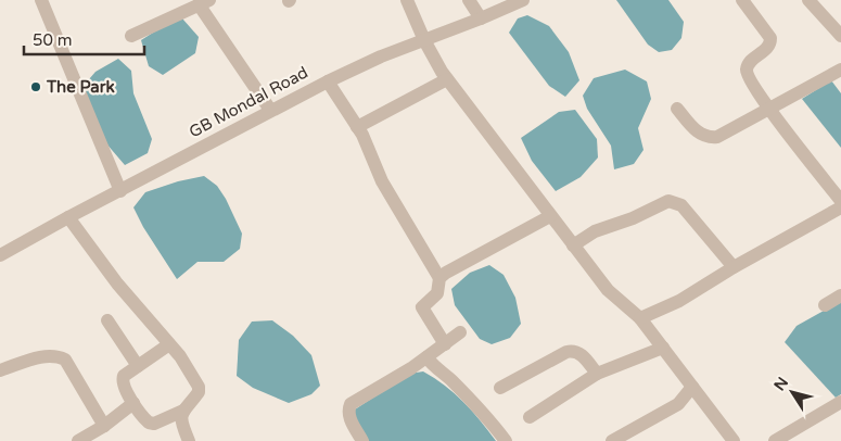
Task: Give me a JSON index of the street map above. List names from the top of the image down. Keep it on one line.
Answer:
{"streets":{"street":["GB Mondal Road"]},"places":["The Park"],"scale_bar":"50 m","north":"top left"}
